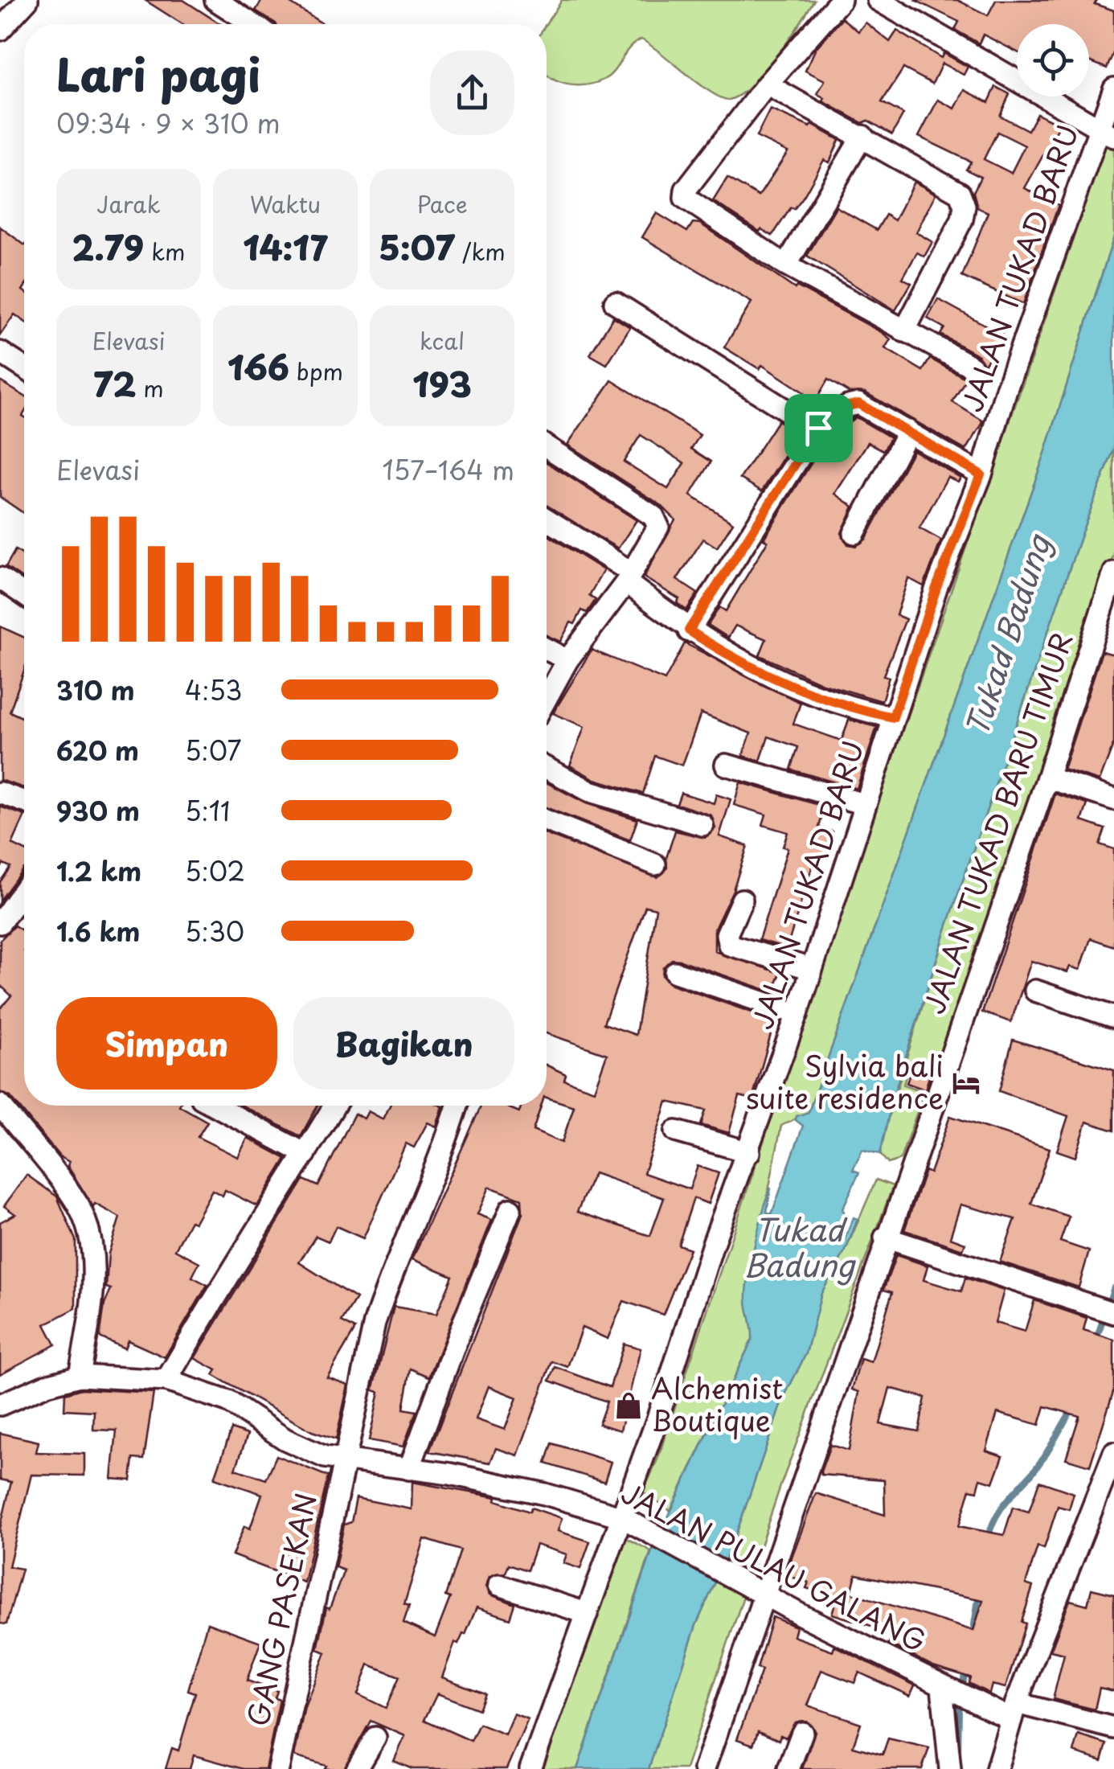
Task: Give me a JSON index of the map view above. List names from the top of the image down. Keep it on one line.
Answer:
{"streets":{"street":["JALAN TUKAD BARU","JALAN TUKAD BARU TIMUR","JALAN PULAU GALANG","GANG PASEKAN"]},"crossings":[["JALAN TUKAD BARU","JALAN PULAU GALANG"],["JALAN TUKAD BARU TIMUR","JALAN PULAU GALANG"],["JALAN PULAU GALANG","GANG PASEKAN"]],"water":["Tukad Badung"],"places":{"hotel":["Sylvia bali suite residence"],"shop":["Alchemist Boutique"]},"page":{"heading":["Lari pagi","09:34 · 9 × 310 m"],"stats":[["Jarak","2.79 km"],["Waktu","14:17"],["Pace","5:07 /km"],["Elevasi","72 m"],["166 bpm"],["kcal","193"]],"chart":["Elevasi","157–164 m"],"list":[{"name":"310 m","note":"4:53"},{"name":"620 m","note":"5:07"},{"name":"930 m","note":"5:11"},{"name":"1.2 km","note":"5:02"},{"name":"1.6 km","note":"5:30"}],"buttons":["Simpan","Bagikan"]}}
